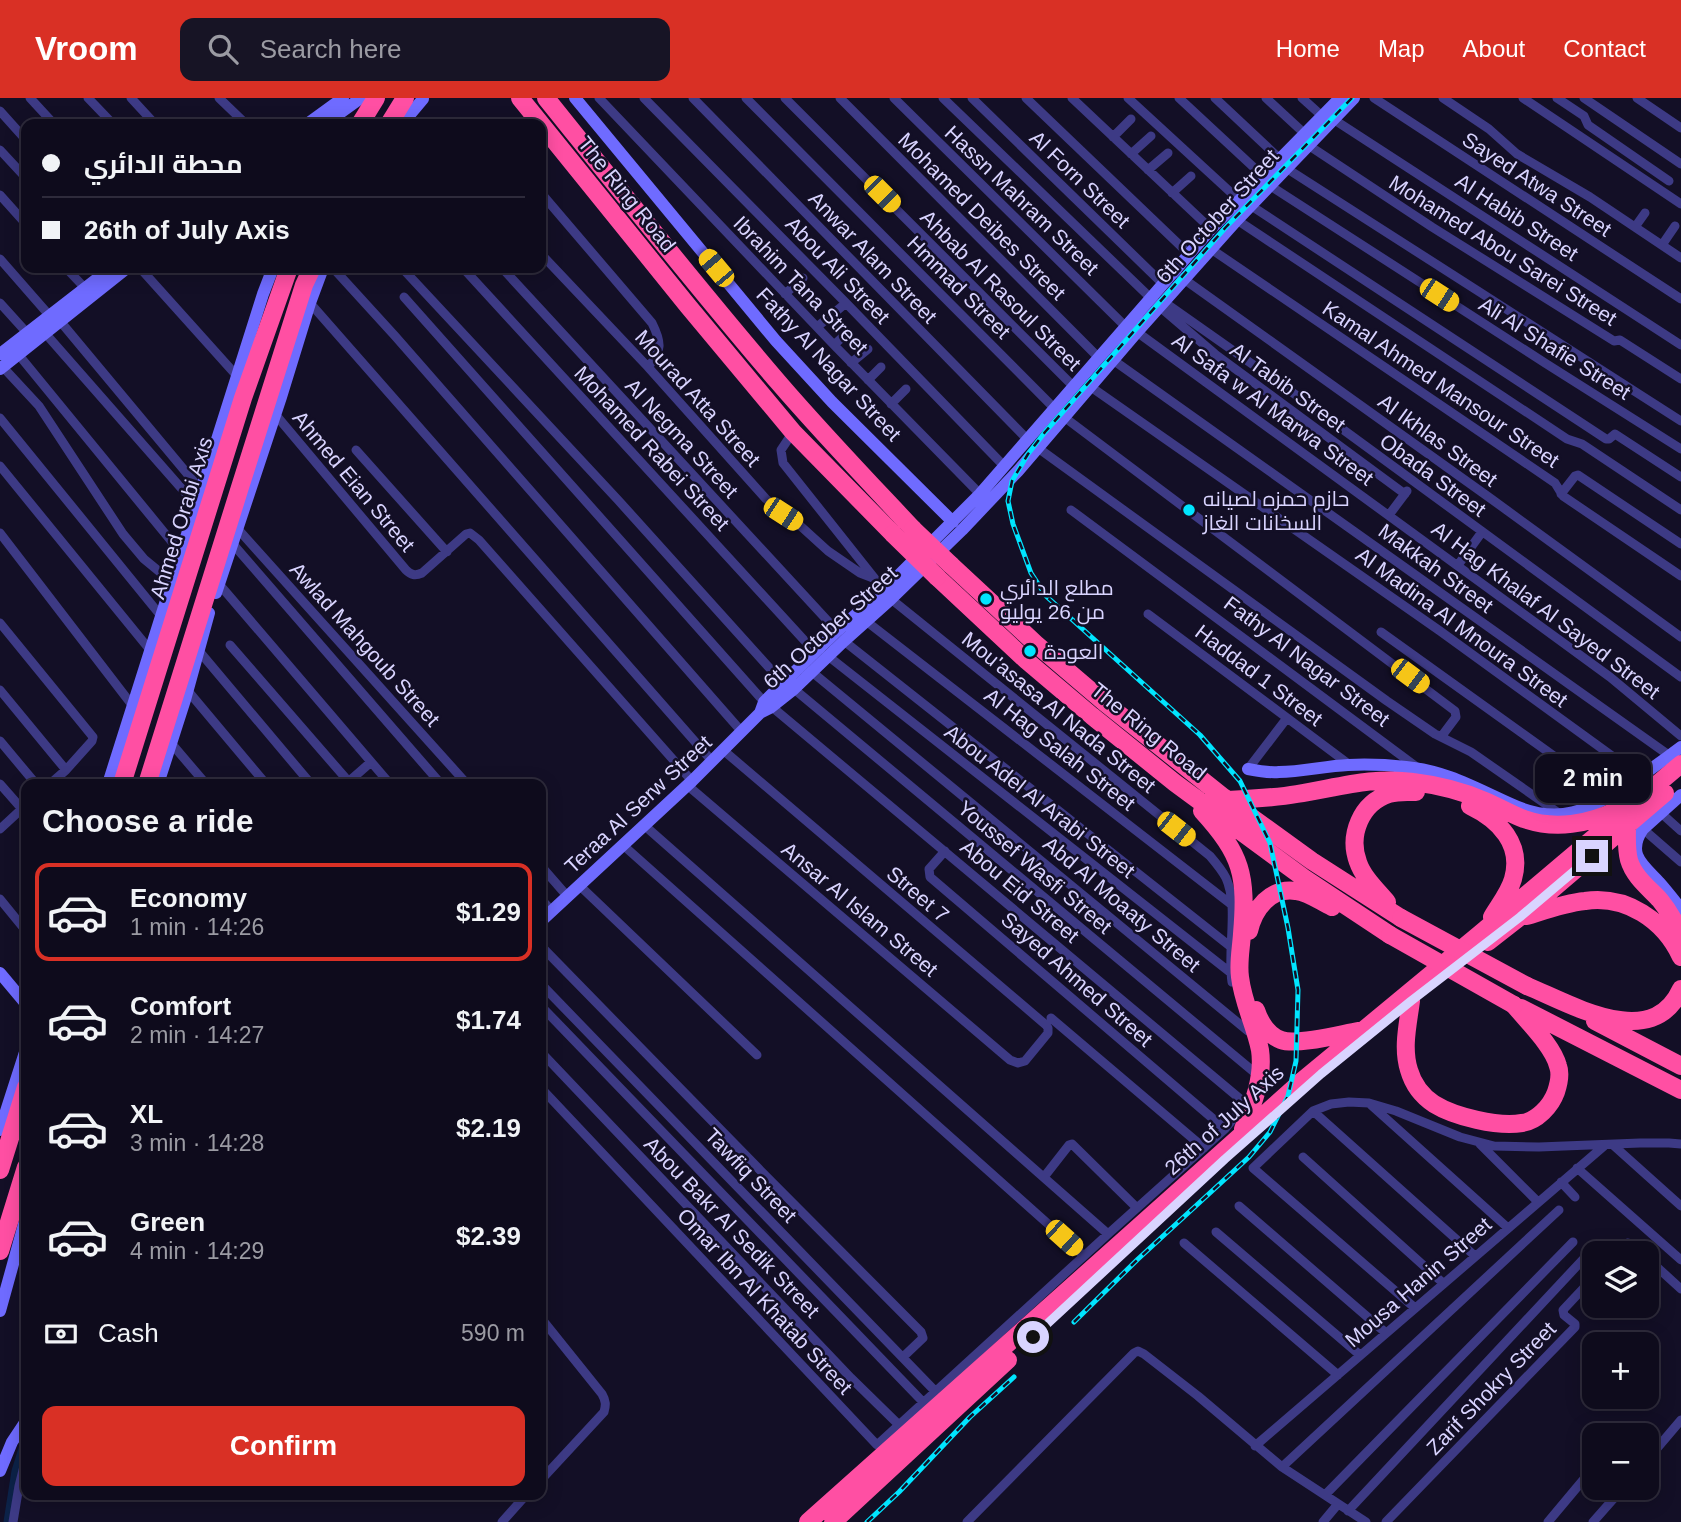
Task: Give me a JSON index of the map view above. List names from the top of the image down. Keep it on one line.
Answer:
{"streets":{"highway":["The Ring Road","Ahmed Orabi Axis","26th of July Axis"],"street":["Al Forn Street","Sayed Atwa Street","Hassn Mahram Street","Mohamed Deibes Street","6th October Street","Al Habib Street","Mohamed Abou Sarei Street","Anwar Alam Street","Abou Ali Street","Ibrahim Tana Street","Hmmad Street","Ahbab Al Rasoul Street","Ali Al Shafie Street","Fathy Al Nagar Street","Kamal Ahmed Mansour Street","Al Tabib Street","Mourad Atta Street","Al Safa w Al Marwa Street","Al Negma Street","Al Ikhlas Street","Mohamed Rabei Street","Obada Street","Ahmed Eian Street","Makkah Street","Al Hag Khalaf Al Sayed Street","Al Madina Al Mnoura Street","Awlad Mahgoub Street","Haddad 1 Street","Mou'asasa Al Nada Street","Al Hag Salah Street","Abou Adel Al Arabi Street","Teraa Al Serw Street","Youssef Wasfi Street","Abou Eid Street","Street 7","Abd Al Moaaty Street","Ansar Al Islam Street","Sayed Ahmed Street","Tawfiq Street","Abou Bakr Al Sedik Street","Mousa Hanin Street","Omar Ibn Al Khatab Street","Zarif Shokry Street"]},"crossings":[["Al Forn Street","6th October Street"],["The Ring Road","Mou'asasa Al Nada Street"],["Hassn Mahram Street","6th October Street"],["Hassn Mahram Street","Al Safa w Al Marwa Street"],["Mohamed Deibes Street","6th October Street"],["6th October Street","Al Habib Street"],["6th October Street","Mohamed Abou Sarei Street"],["6th October Street","Anwar Alam Street"],["6th October Street","Abou Ali Street"],["6th October Street","Ibrahim Tana Street"],["6th October Street","Hmmad Street"],["6th October Street","Ahbab Al Rasoul Street"],["6th October Street","Ali Al Shafie Street"],["6th October Street","Fathy Al Nagar Street"],["6th October Street","Kamal Ahmed Mansour Street"],["6th October Street","Al Tabib Street"],["6th October Street","Al Safa w Al Marwa Street"],["6th October Street","Al Negma Street"],["6th October Street","Al Ikhlas Street"],["6th October Street","Mohamed Rabei Street"],["6th October Street","Obada Street"],["6th October Street","Makkah Street"],["6th October Street","Al Madina Al Mnoura Street"],["6th October Street","Mou'asasa Al Nada Street"],["6th October Street","Al Hag Salah Street"],["6th October Street","Abou Adel Al Arabi Street"],["6th October Street","Teraa Al Serw Street"],["6th October Street","Youssef Wasfi Street"],["6th October Street","Abou Eid Street"],["6th October Street","Abd Al Moaaty Street"],["Anwar Alam Street","Hmmad Street"],["Al Tabib Street","Obada Street"],["Mourad Atta Street","Mou'asasa Al Nada Street"],["Al Safa w Al Marwa Street","Al Hag Khalaf Al Sayed Street"],["Al Negma Street","Mou'asasa Al Nada Street"],["Mohamed Rabei Street","Abou Adel Al Arabi Street"],["Ahmed Eian Street","Ansar Al Islam Street"],["Makkah Street","26th of July Axis"],["Mou'asasa Al Nada Street","Al Hag Salah Street"],["Mou'asasa Al Nada Street","Abou Adel Al Arabi Street"],["Mou'asasa Al Nada Street","Youssef Wasfi Street"],["Mou'asasa Al Nada Street","Abou Eid Street"],["Mou'asasa Al Nada Street","Abd Al Moaaty Street"],["Mou'asasa Al Nada Street","Sayed Ahmed Street"],["Mou'asasa Al Nada Street","26th of July Axis"],["Mou'asasa Al Nada Street","Tawfiq Street"],["Mou'asasa Al Nada Street","Abou Bakr Al Sedik Street"],["Mou'asasa Al Nada Street","Omar Ibn Al Khatab Street"],["Teraa Al Serw Street","Abou Eid Street"],["Teraa Al Serw Street","Street 7"],["Teraa Al Serw Street","Ansar Al Islam Street"],["Abou Eid Street","Sayed Ahmed Street"],["Street 7","Ansar Al Islam Street"],["Sayed Ahmed Street","26th of July Axis"]],"places":["حازم حمزه لصيانه السخانات الغاز","مطلع الدائري من 26 يوليو","العودة"],"page":{"header":"Vroom","search":"Search here","nav":["Home","Map","About","Contact"],"banner":["محطة الدائري","26th of July Axis"],"bubble":"2 min","heading":"Choose a ride","list":[{"name":"Economy","note":"1 min · 14:26","value":"$1.29"},{"name":"Comfort","note":"2 min · 14:27","value":"$1.74"},{"name":"XL","note":"3 min · 14:28","value":"$2.19"},{"name":"Green","note":"4 min · 14:29","value":"$2.39"}],"map_buttons":["+","−"],"pay":["Cash","590 m"],"buttons":"Confirm"}}
